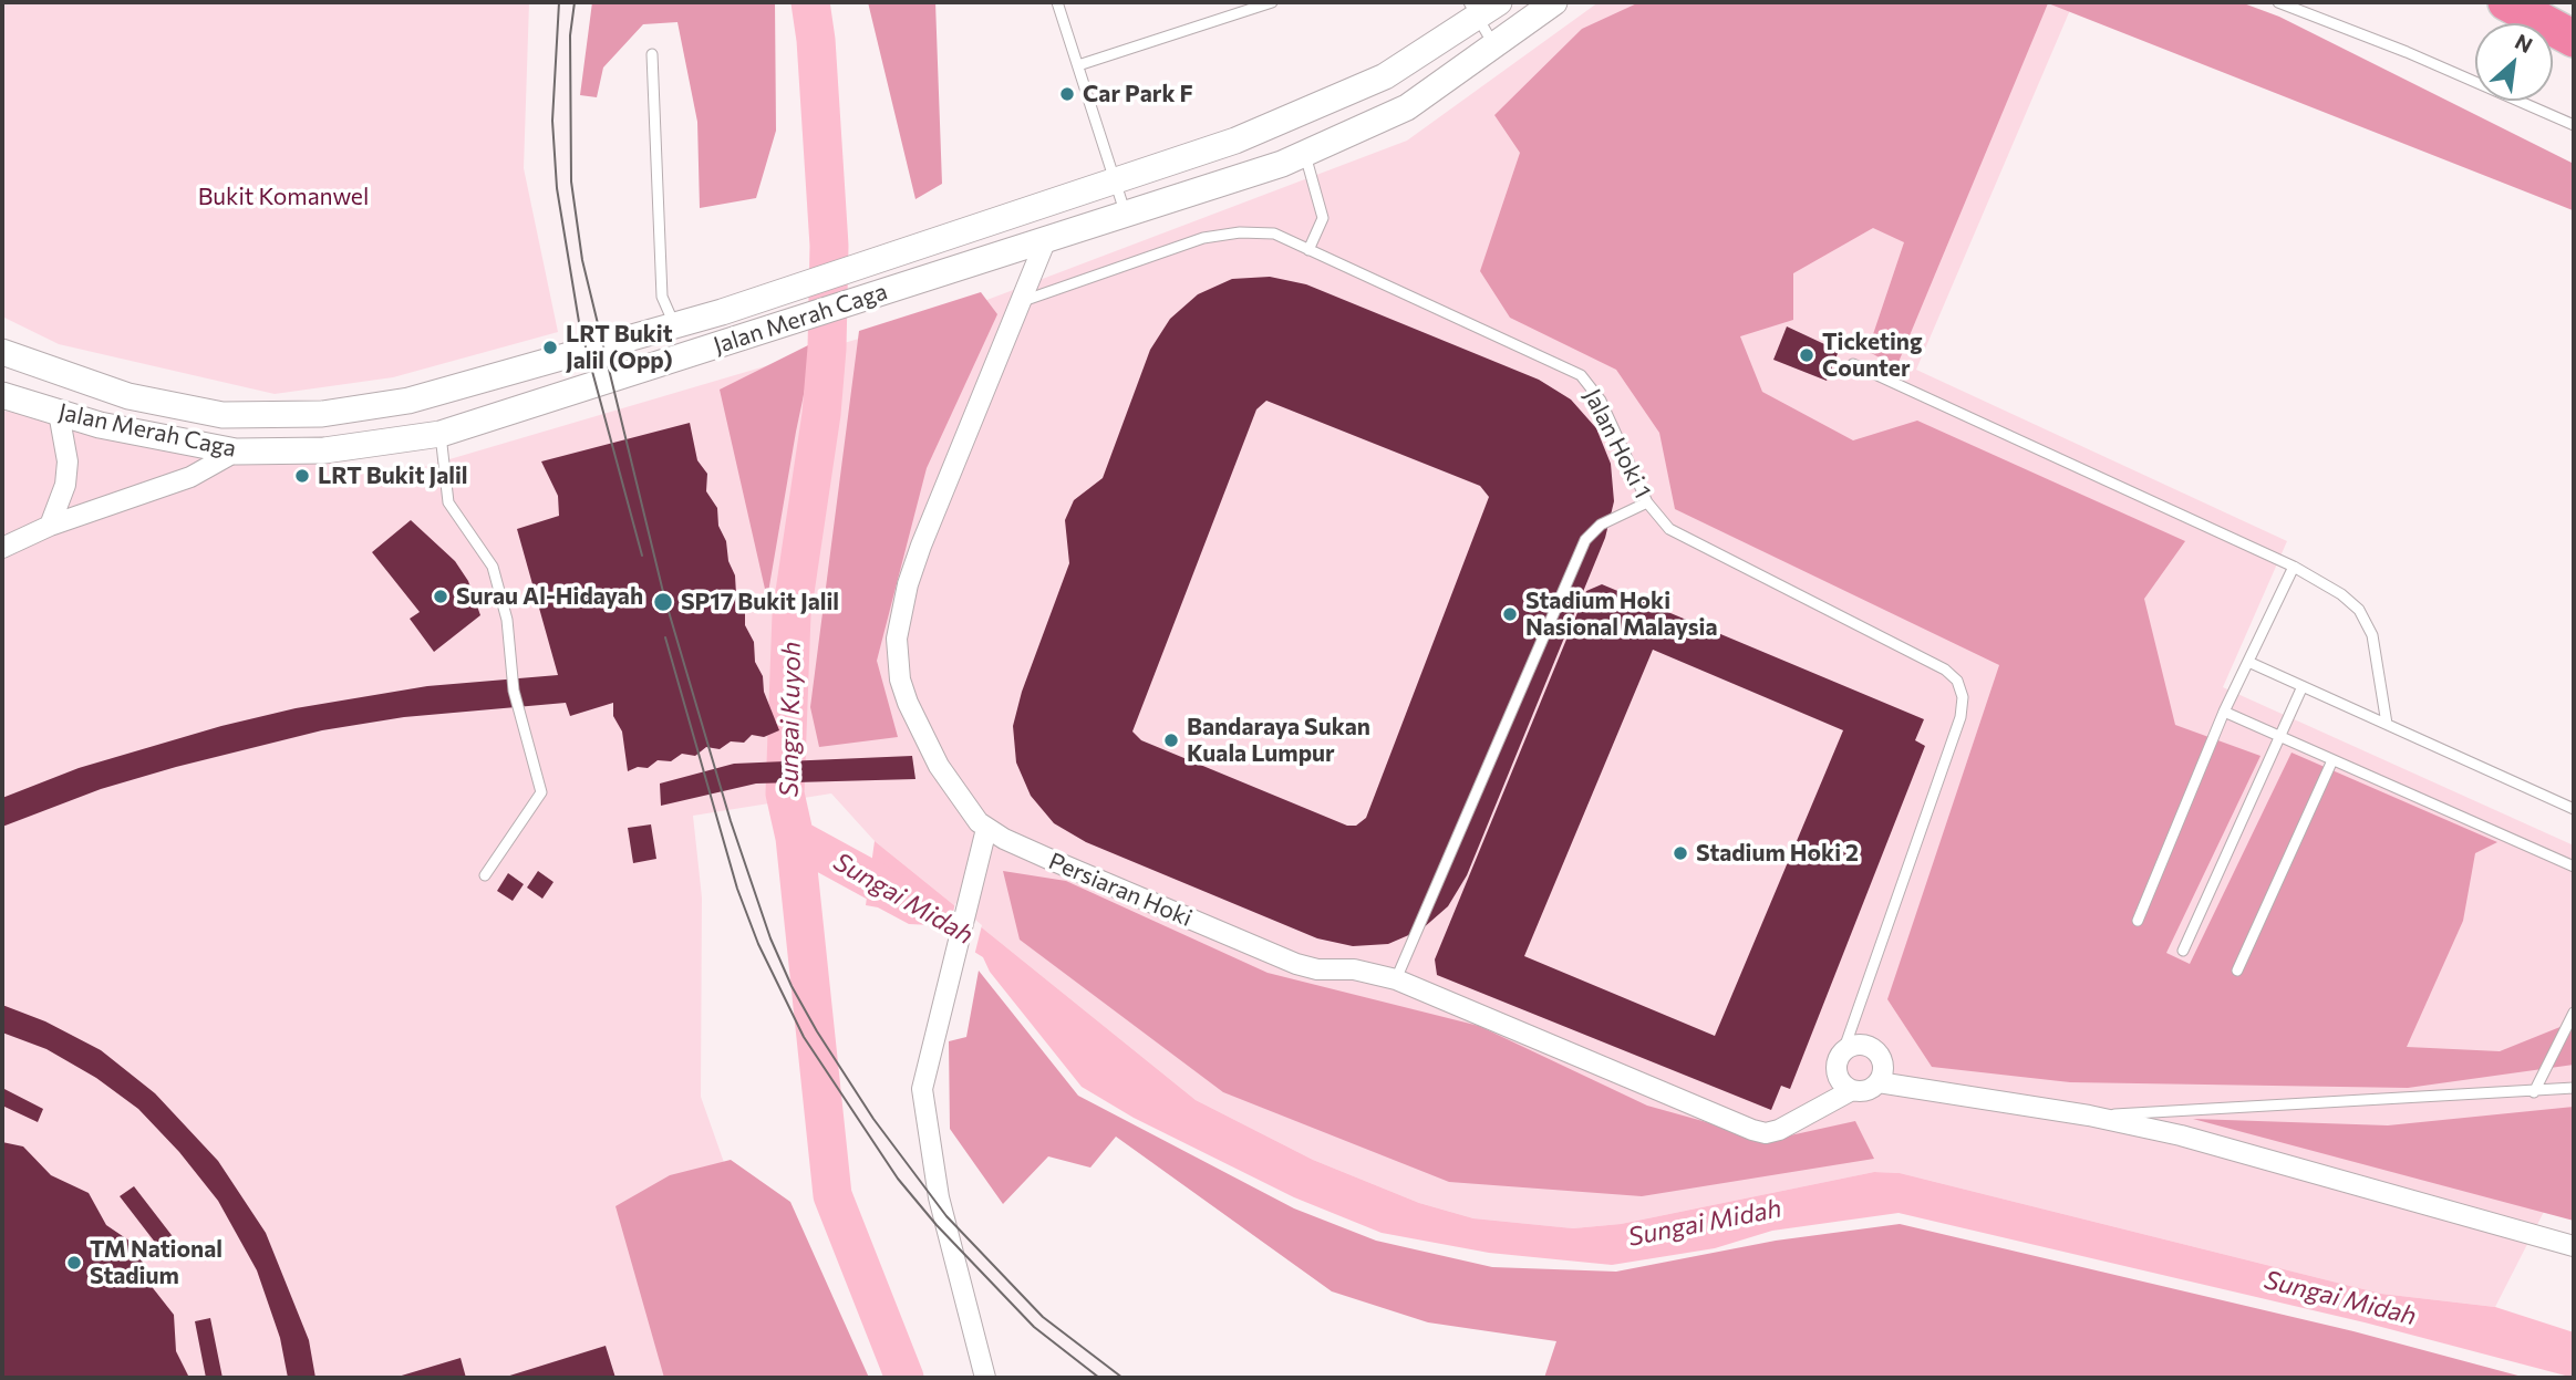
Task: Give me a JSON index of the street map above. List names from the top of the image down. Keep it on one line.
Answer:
{"streets":{"street":["Jalan Merah Caga","Persiaran Hoki"],"lane":["Jalan Hoki 1"]},"crossings":[["Jalan Merah Caga","Persiaran Hoki"],["Jalan Hoki 1","Persiaran Hoki"]],"water":["Sungai Kuyoh","Sungai Midah"],"parks":["Bukit Komanwel"],"places":["Car Park F","LRT Bukit Jalil (Opp)","Ticketing Counter","LRT Bukit Jalil","Surau Al-Hidayah","SP17 Bukit Jalil","Stadium Hoki Nasional Malaysia","Bandaraya Sukan Kuala Lumpur","Stadium Hoki 2","TM National Stadium"],"north":"top right"}
